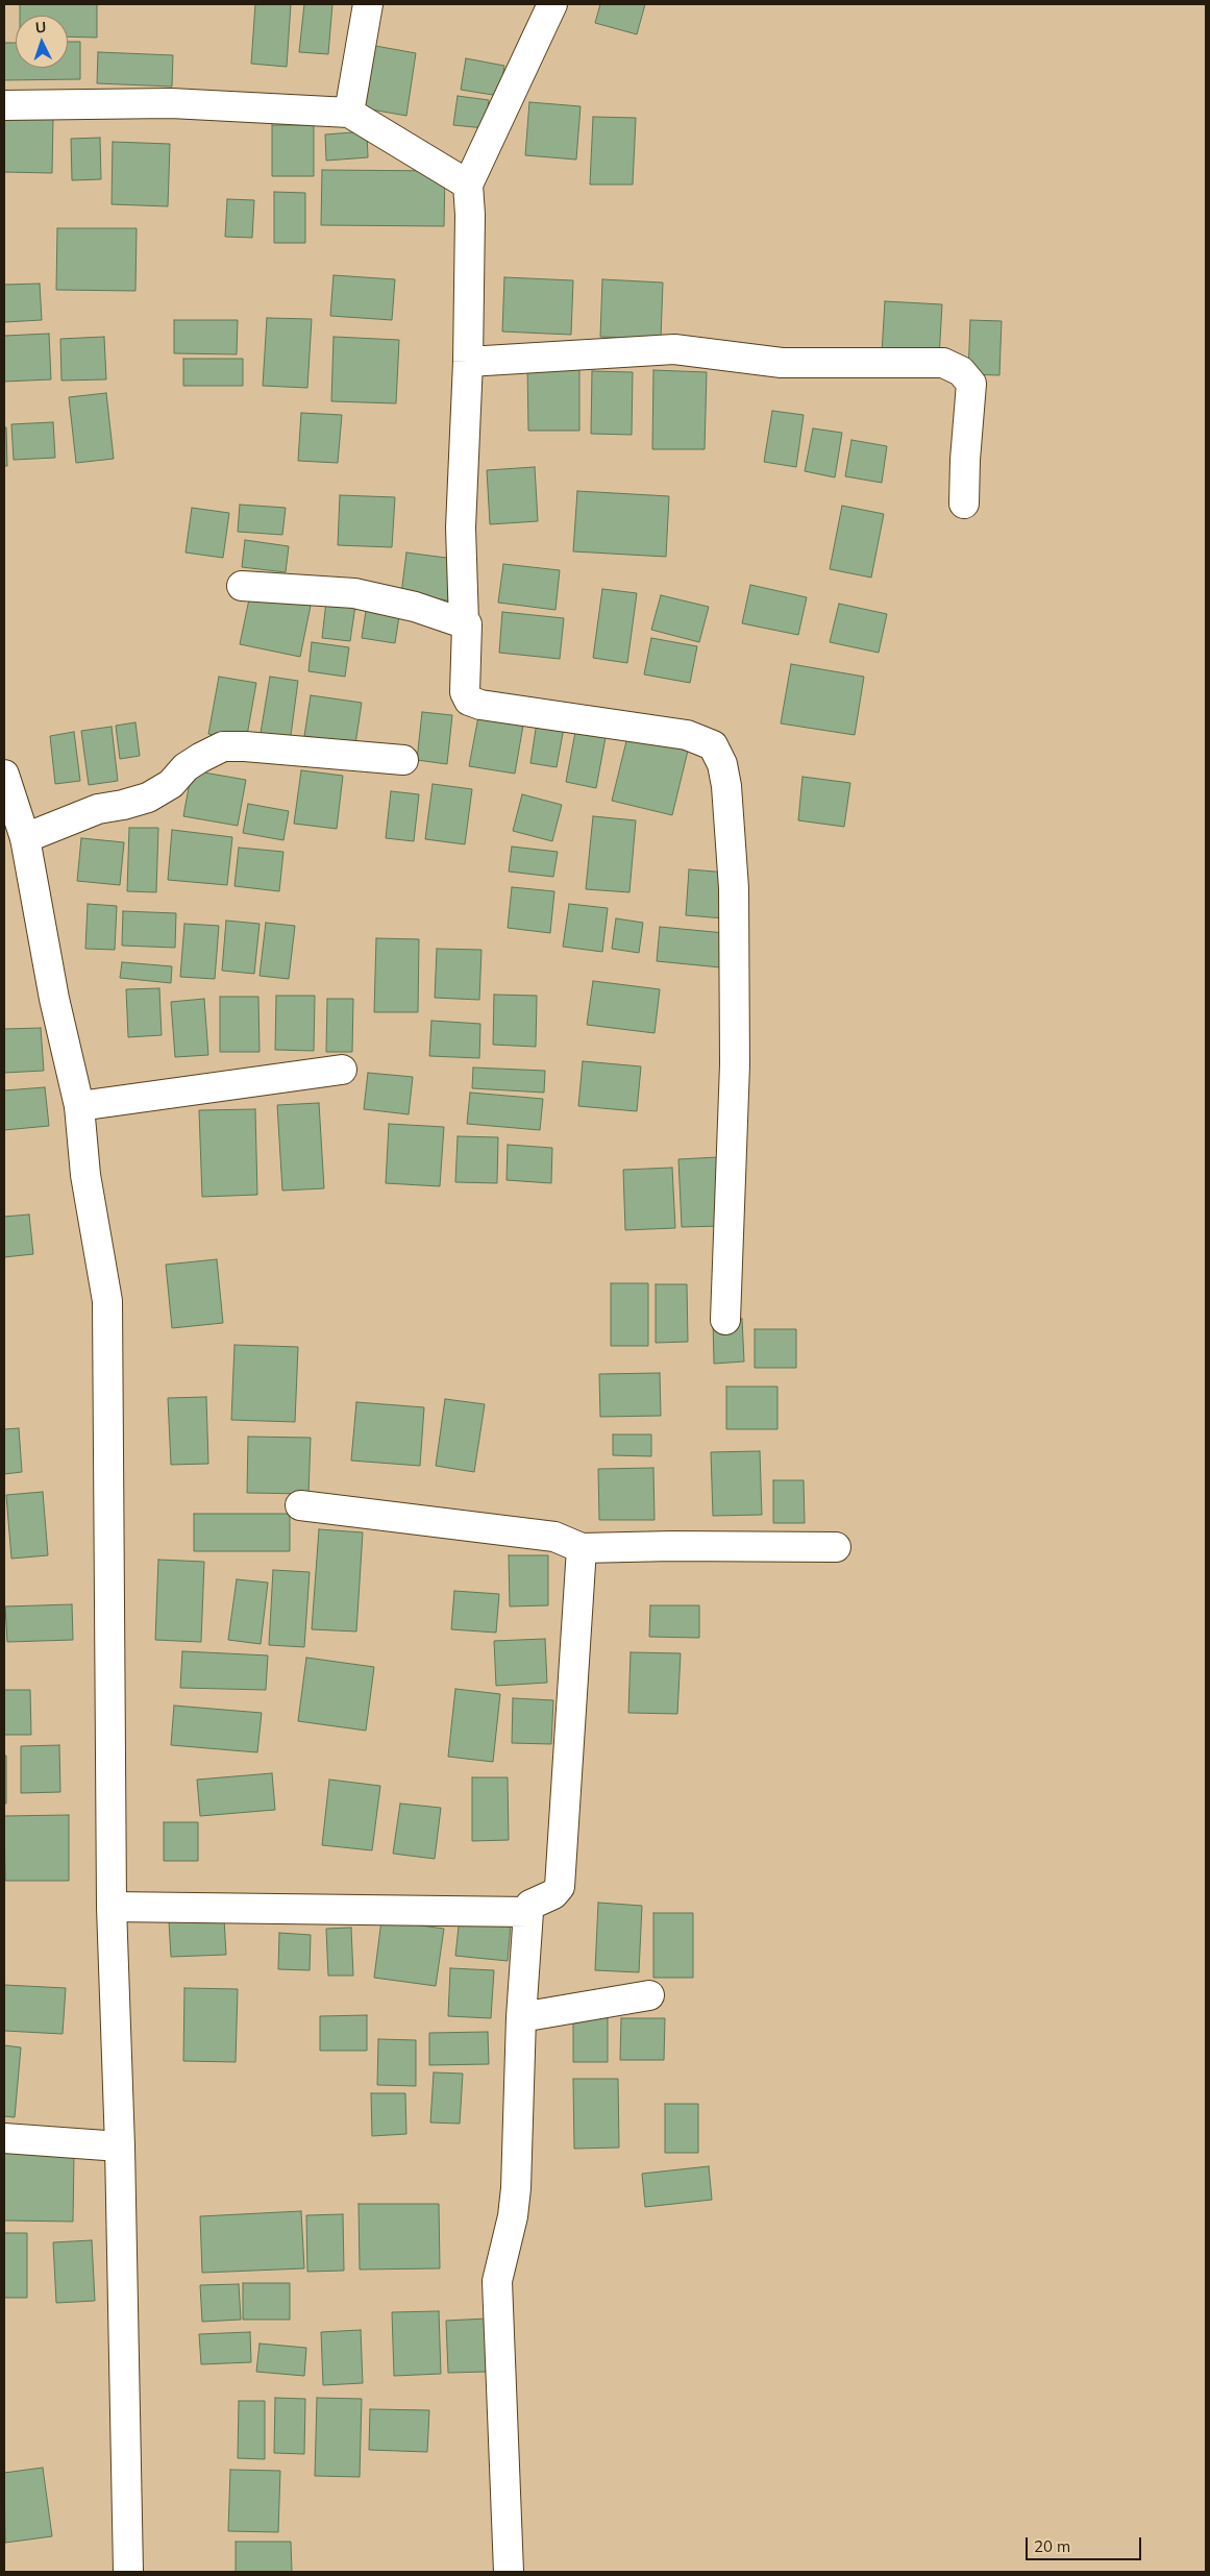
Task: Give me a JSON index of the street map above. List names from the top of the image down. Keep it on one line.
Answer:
{"scale_bar":"20 m","north":"top"}
